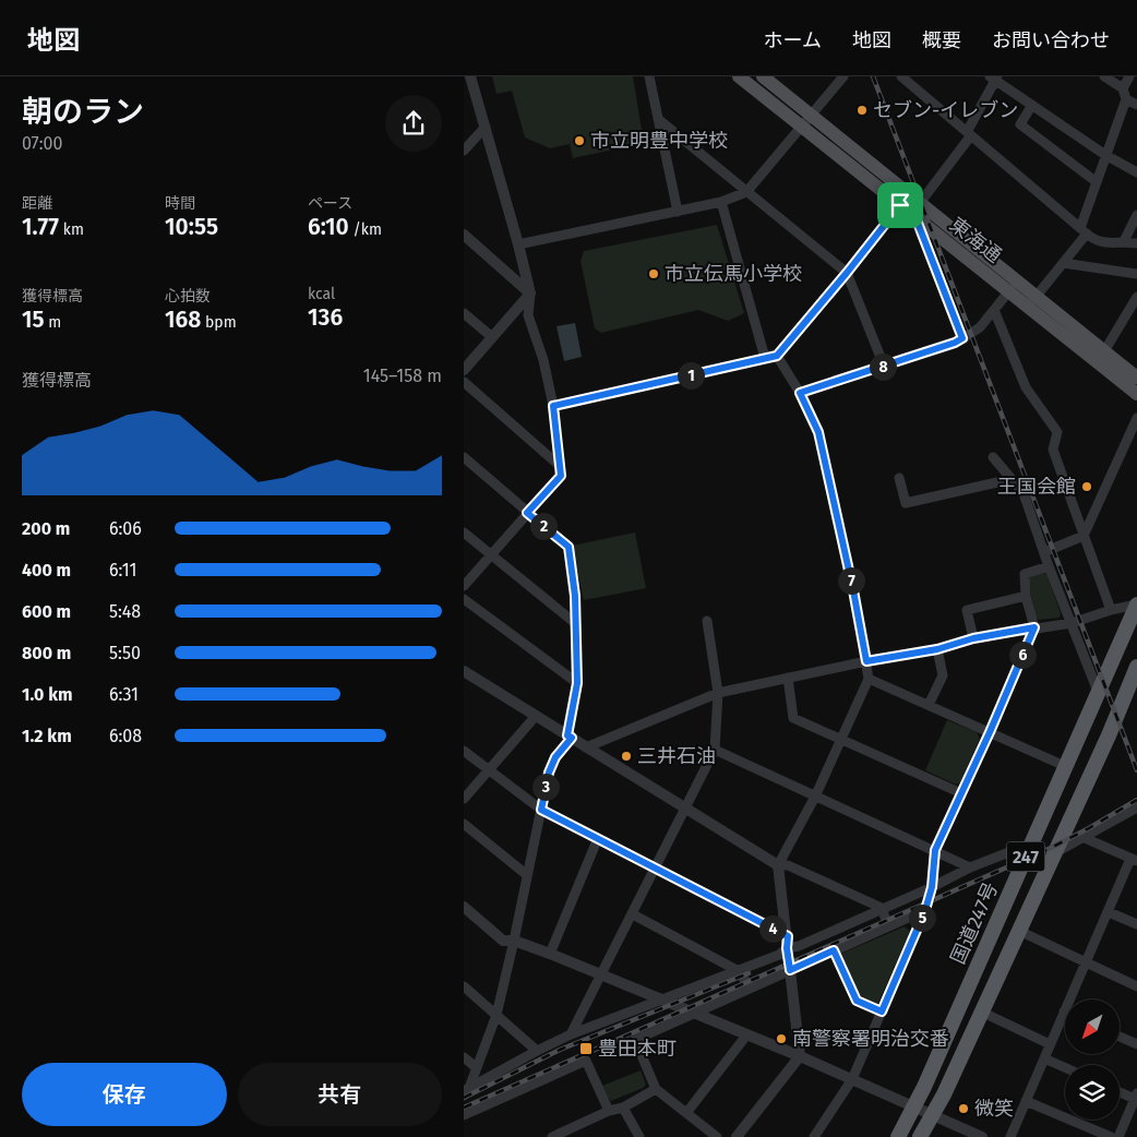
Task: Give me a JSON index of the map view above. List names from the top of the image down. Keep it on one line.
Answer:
{"streets":{"highway":["247","国道247号"],"main road":["東海通"]},"places":{"other":["セブン-イレブン","市立明豊中学校","市立伝馬小学校","王国会館","三井石油","南警察署明治交番","微笑"],"transit":["豊田本町"]},"north":"bottom left","page":{"header":"地図","nav":["ホーム","地図","概要","お問い合わせ"],"heading":["朝のラン","07:00"],"stats":[["距離","1.77 km"],["時間","10:55"],["ペース","6:10 /km"],["獲得標高","15 m"],["心拍数","168 bpm"],["kcal","136"]],"pins":["8","1","2","7","6","3","5","4"],"chart":["獲得標高","145–158 m"],"list":[{"name":"200 m","note":"6:06"},{"name":"400 m","note":"6:11"},{"name":"600 m","note":"5:48"},{"name":"800 m","note":"5:50"},{"name":"1.0 km","note":"6:31"},{"name":"1.2 km","note":"6:08"}],"buttons":["保存","共有"]}}
